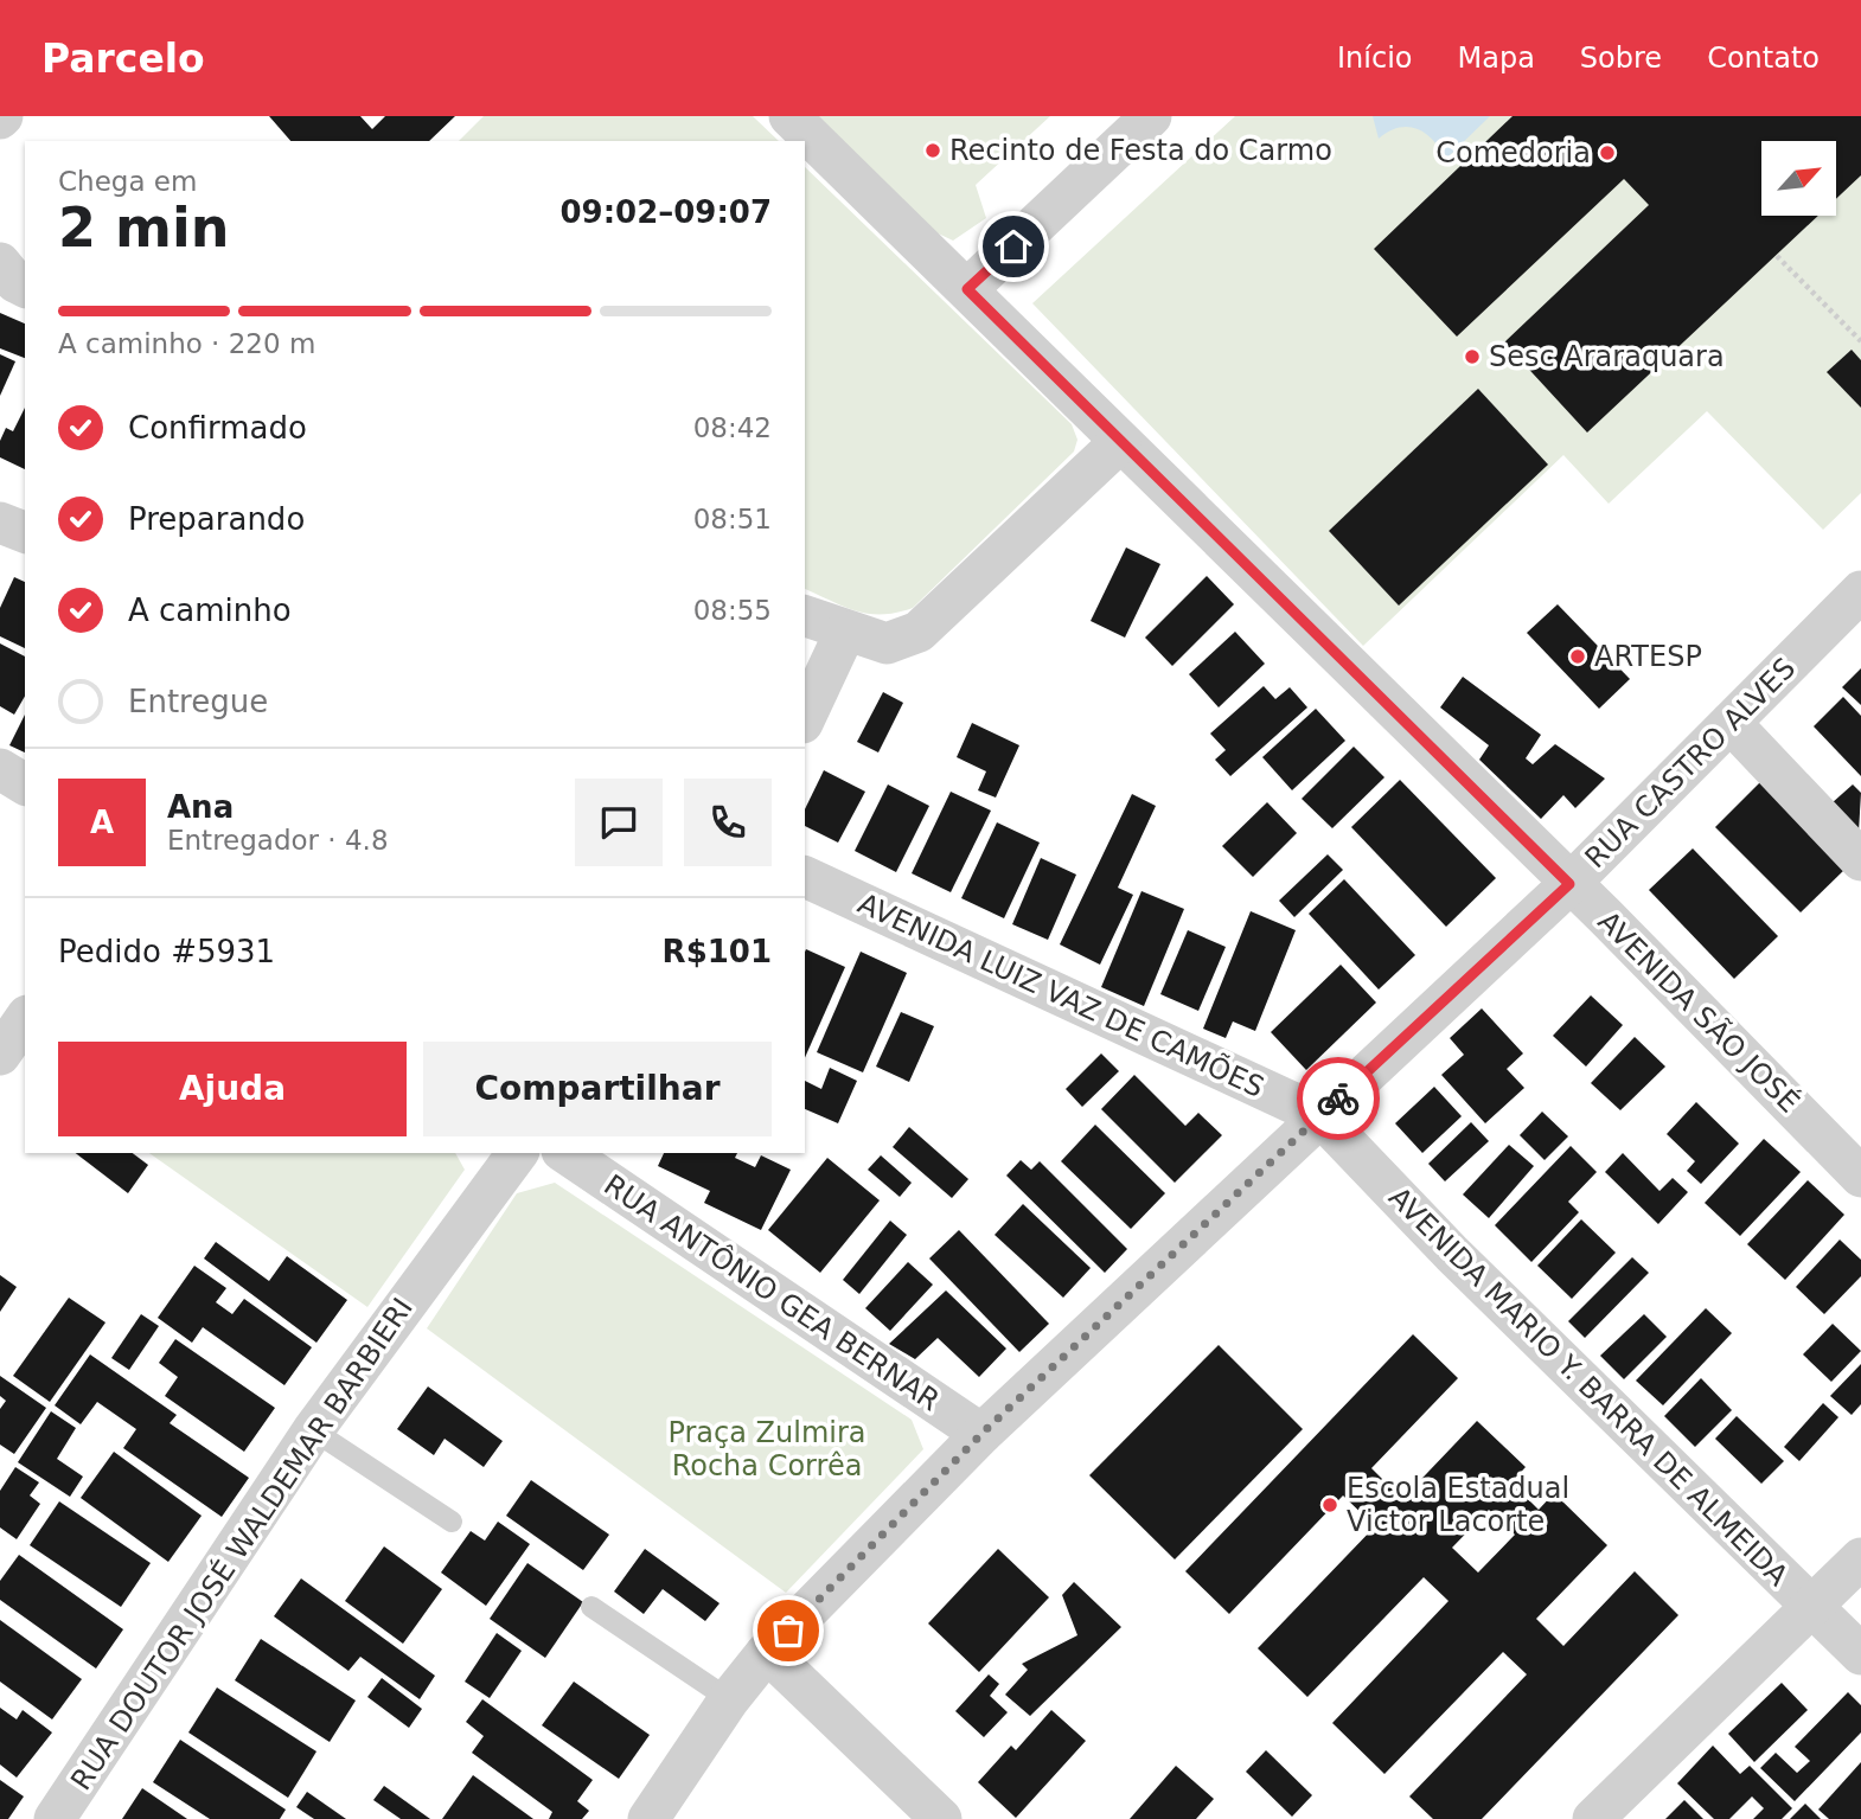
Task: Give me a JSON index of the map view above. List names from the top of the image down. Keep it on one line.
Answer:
{"streets":{"street":["RUA CASTRO ALVES","AVENIDA LUIZ VAZ DE CAMÕES","AVENIDA SÃO JOSÉ","RUA ANTÔNIO GEA BERNAR","AVENIDA MARIO Y. BARRA DE ALMEIDA","RUA DOUTOR JOSÉ WALDEMAR BARBIERI"]},"crossings":[["RUA CASTRO ALVES","AVENIDA LUIZ VAZ DE CAMÕES"],["RUA CASTRO ALVES","AVENIDA SÃO JOSÉ"],["RUA CASTRO ALVES","RUA ANTÔNIO GEA BERNAR"],["RUA CASTRO ALVES","AVENIDA MARIO Y. BARRA DE ALMEIDA"],["AVENIDA LUIZ VAZ DE CAMÕES","AVENIDA MARIO Y. BARRA DE ALMEIDA"]],"parks":["Praça Zulmira Rocha Corrêa"],"places":["Recinto de Festa do Carmo","Comedoria","Sesc Araraquara","ARTESP","Escola Estadual Victor Lacorte"],"north":"top right","page":{"header":"Parcelo","nav":["Início","Mapa","Sobre","Contato"],"heading":["2 min","Chega em","09:02–09:07"],"panel":["Ana","Entregador · 4.8","Pedido #5931","R$101"],"bar":"A caminho · 220 m","list":[["Confirmado","08:42"],["Preparando","08:51"],["A caminho","08:55"],"Entregue"],"round":"A","buttons":["Ajuda","Compartilhar"]}}
